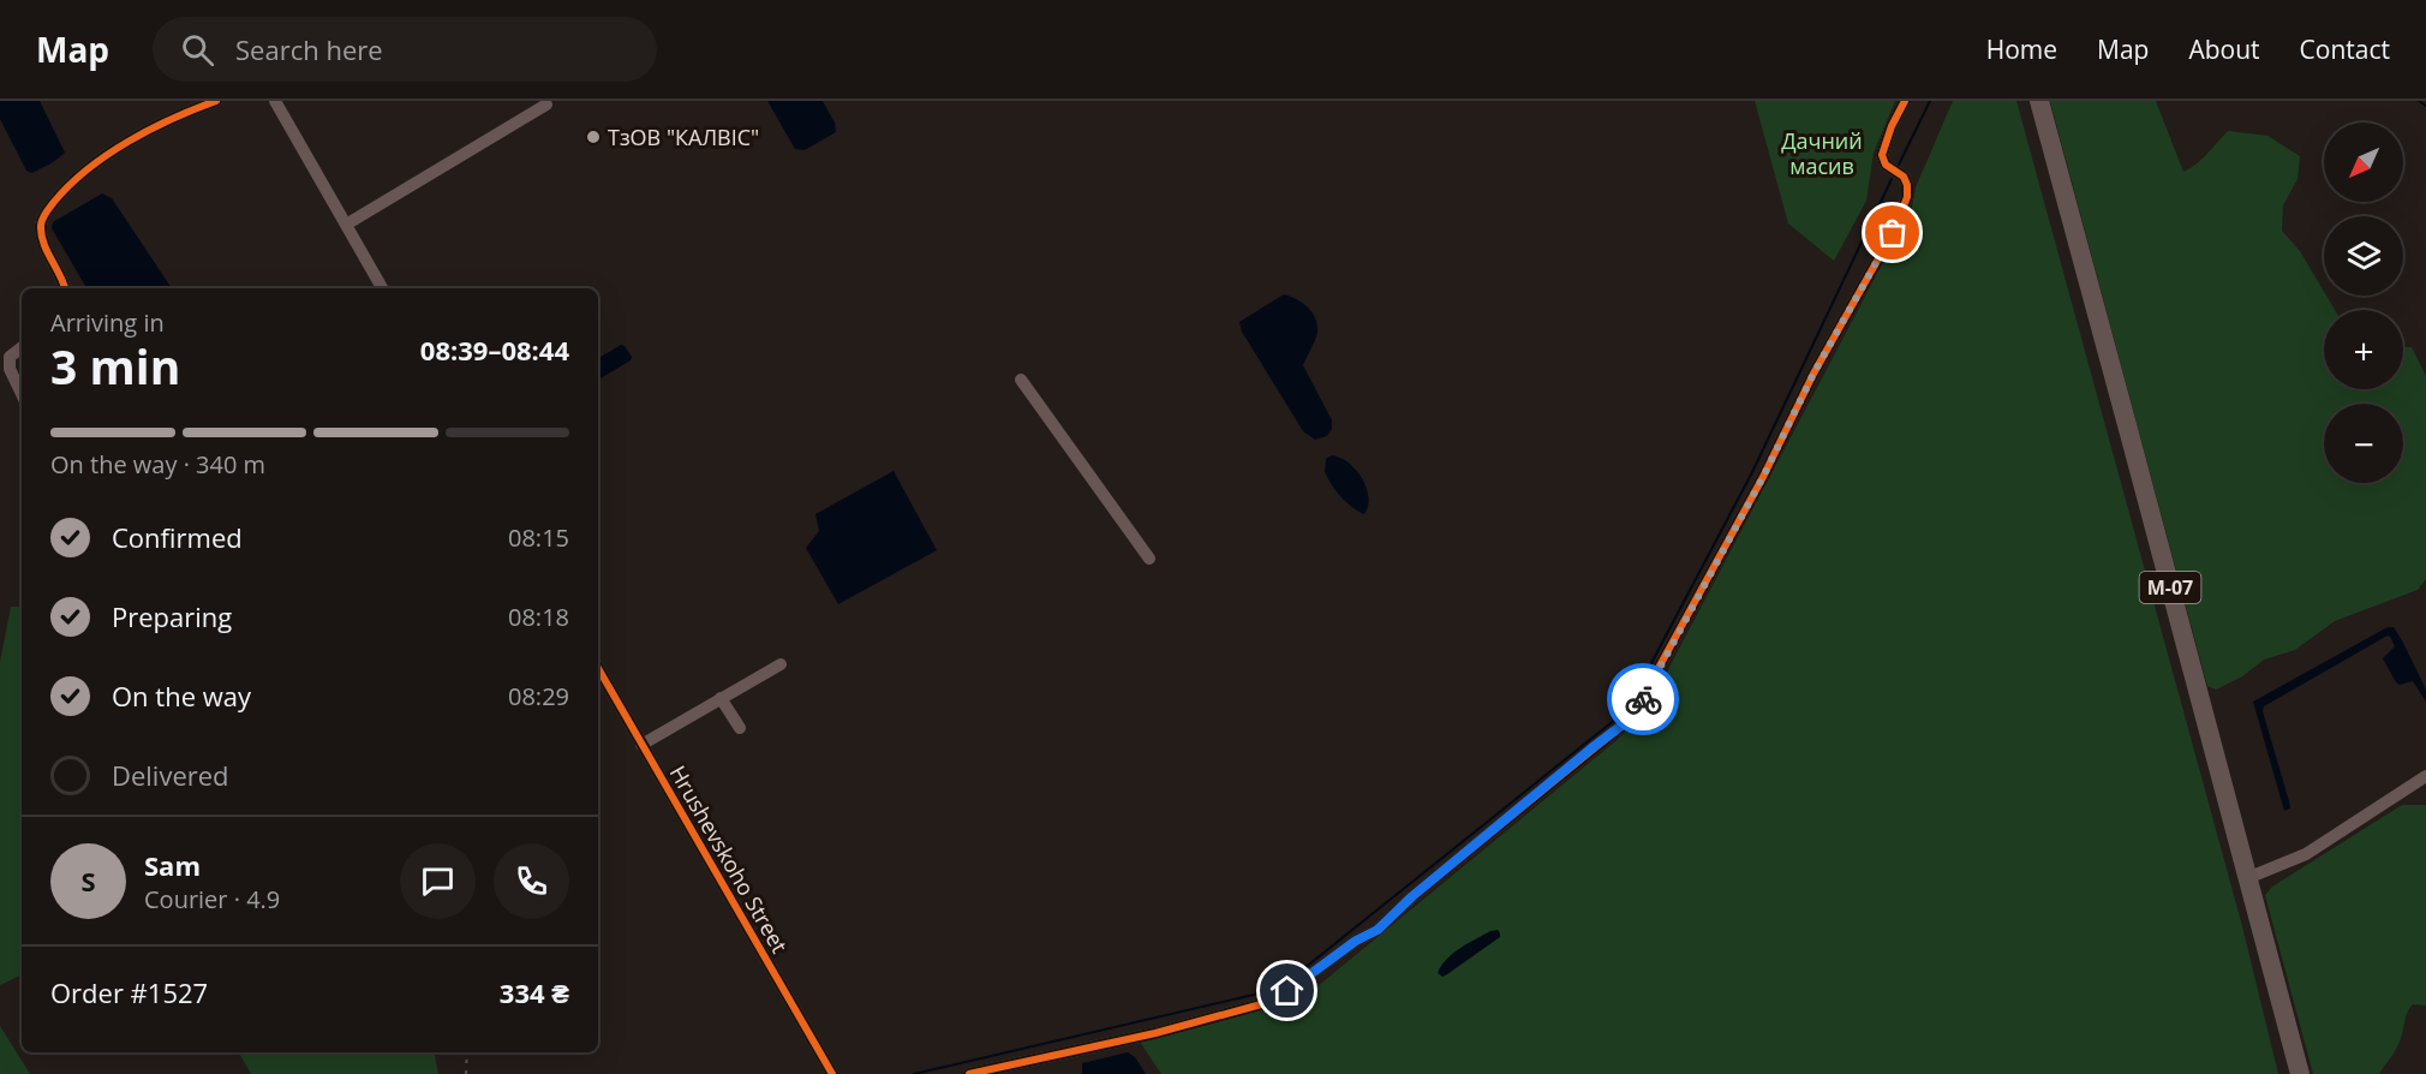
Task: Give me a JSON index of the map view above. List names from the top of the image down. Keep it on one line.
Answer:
{"streets":{"highway":["М-07"],"street":["Hrushevskoho Street"]},"parks":["Дачний масив"],"places":["ТзОВ \"КАЛВІС\""],"north":"bottom left","page":{"header":"Map","search":"Search here","nav":["Home","Map","About","Contact"],"map_buttons":["+","−"],"heading":["3 min","Arriving in","08:39–08:44"],"panel":["Sam","Courier · 4.9","Order #1527","334 ₴"],"bar":"On the way · 340 m","list":[["Confirmed","08:15"],["Preparing","08:18"],["On the way","08:29"],"Delivered"],"round":"S"}}
